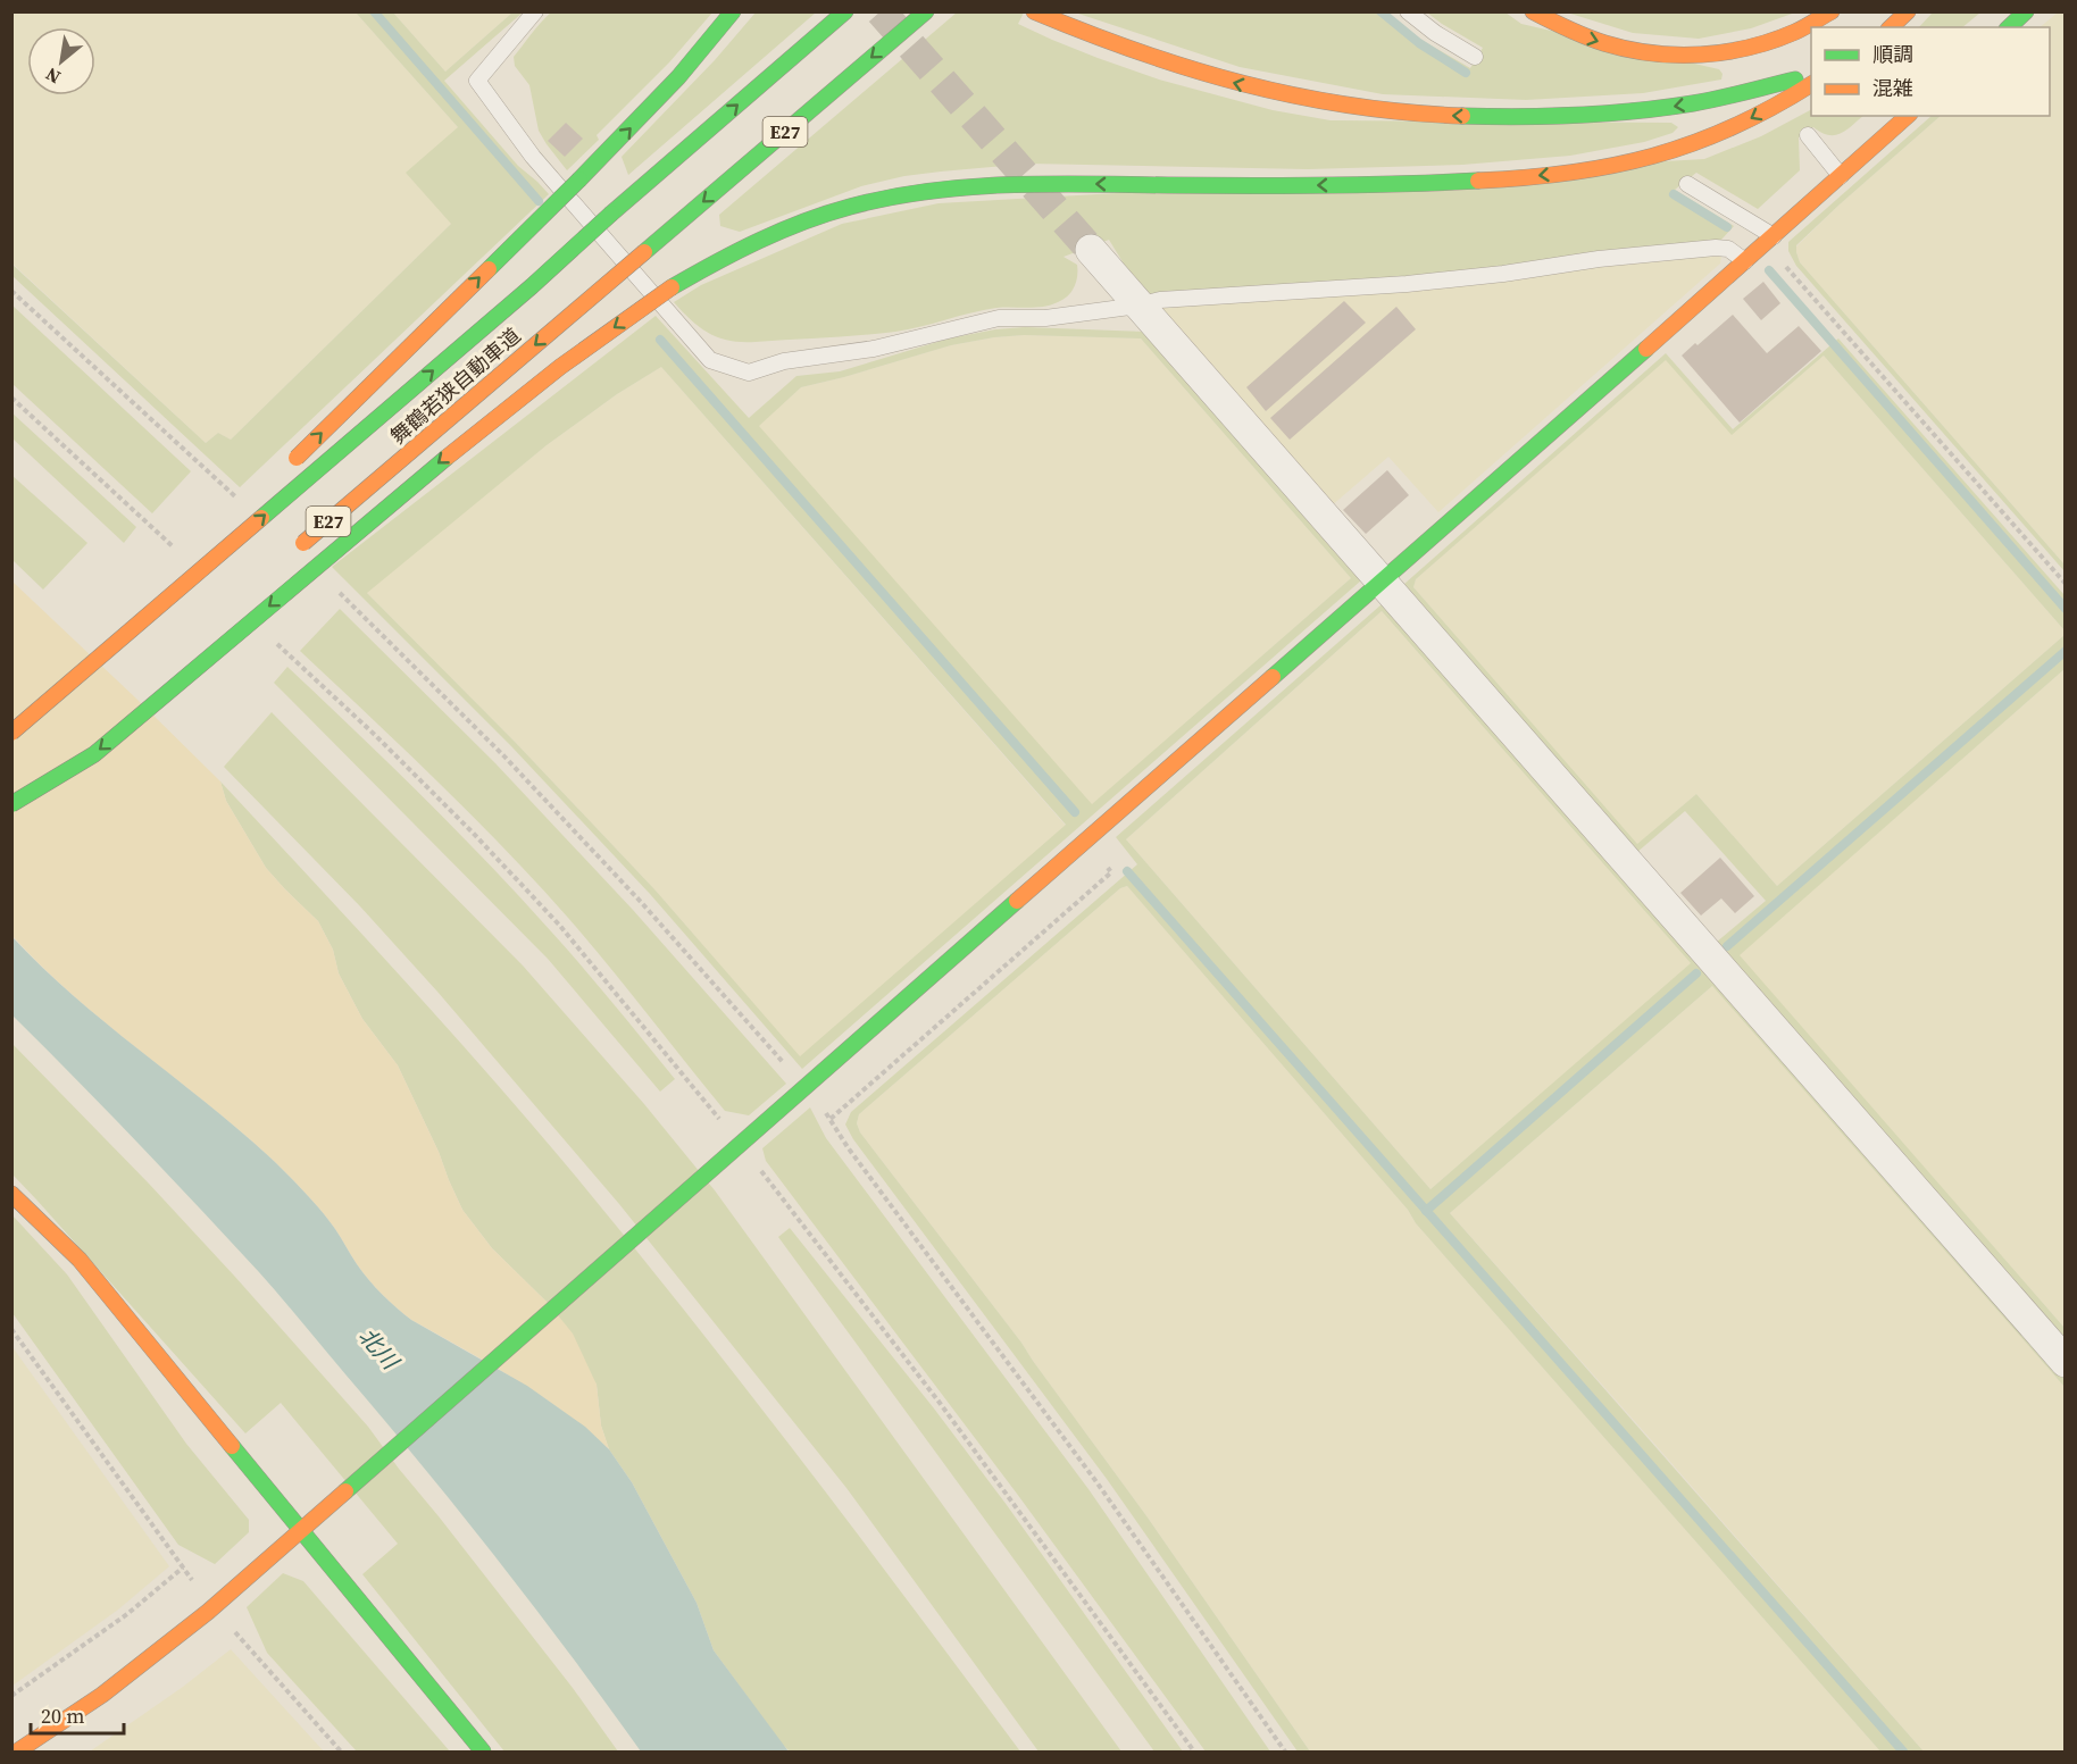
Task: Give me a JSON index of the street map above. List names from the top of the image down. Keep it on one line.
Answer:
{"streets":{"main road":["E27","舞鶴若狭自動車道"]},"water":["北川"],"legend":["順調","混雑"],"scale_bar":"20 m","north":"bottom left"}
